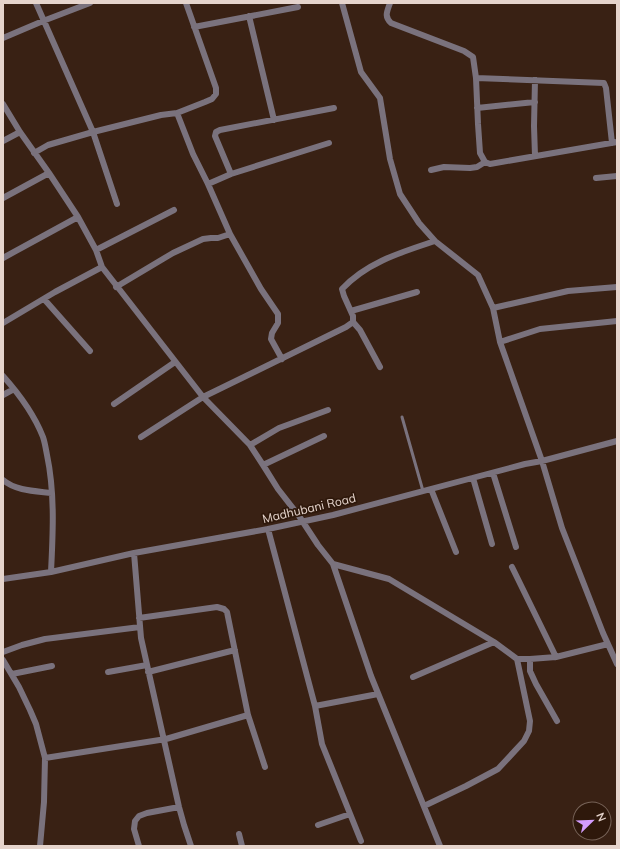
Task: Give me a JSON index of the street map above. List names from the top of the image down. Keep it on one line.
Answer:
{"streets":{"street":["Madhubani Road"]},"north":"top right"}
